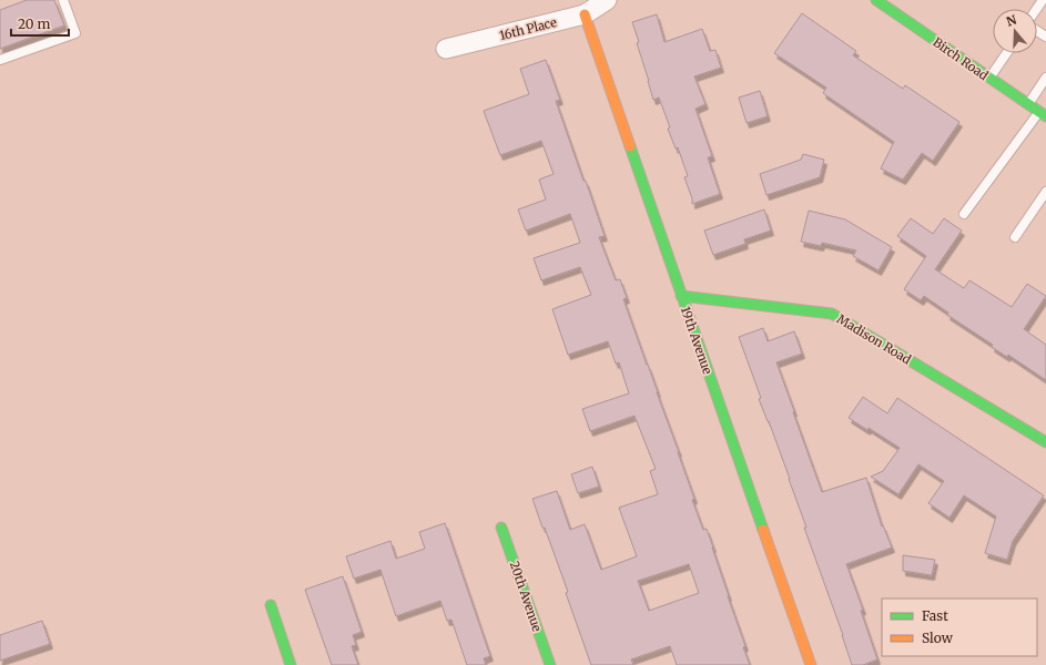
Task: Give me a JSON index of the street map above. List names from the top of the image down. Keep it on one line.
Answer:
{"streets":{"street":["16th Place","Birch Road","Madison Road","19th Avenue","20th Avenue"]},"crossings":[["16th Place","19th Avenue"],["Madison Road","19th Avenue"]],"legend":["Fast","Slow"],"scale_bar":"20 m","north":"top"}
